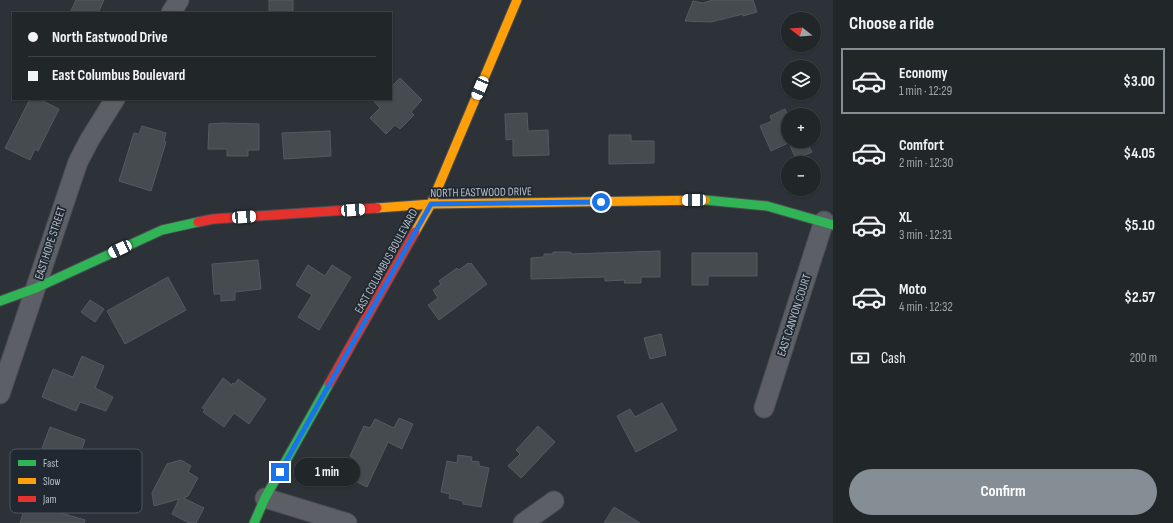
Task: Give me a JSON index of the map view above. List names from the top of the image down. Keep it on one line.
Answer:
{"streets":{"street":["NORTH EASTWOOD DRIVE","EAST HOPE STREET","EAST COLUMBUS BOULEVARD","EAST CANYON COURT"]},"crossings":[["NORTH EASTWOOD DRIVE","EAST HOPE STREET"],["NORTH EASTWOOD DRIVE","EAST COLUMBUS BOULEVARD"],["NORTH EASTWOOD DRIVE","EAST CANYON COURT"]],"legend":["Fast","Slow","Jam"],"north":"left","page":{"heading":"Choose a ride","map_buttons":["+","−"],"banner":["North Eastwood Drive","East Columbus Boulevard"],"list":[{"name":"Economy","note":"1 min · 12:29","value":"$3.00"},{"name":"Comfort","note":"2 min · 12:30","value":"$4.05"},{"name":"XL","note":"3 min · 12:31","value":"$5.10"},{"name":"Moto","note":"4 min · 12:32","value":"$2.57"}],"pay":["Cash","200 m"],"bubble":"1 min","buttons":"Confirm"}}
